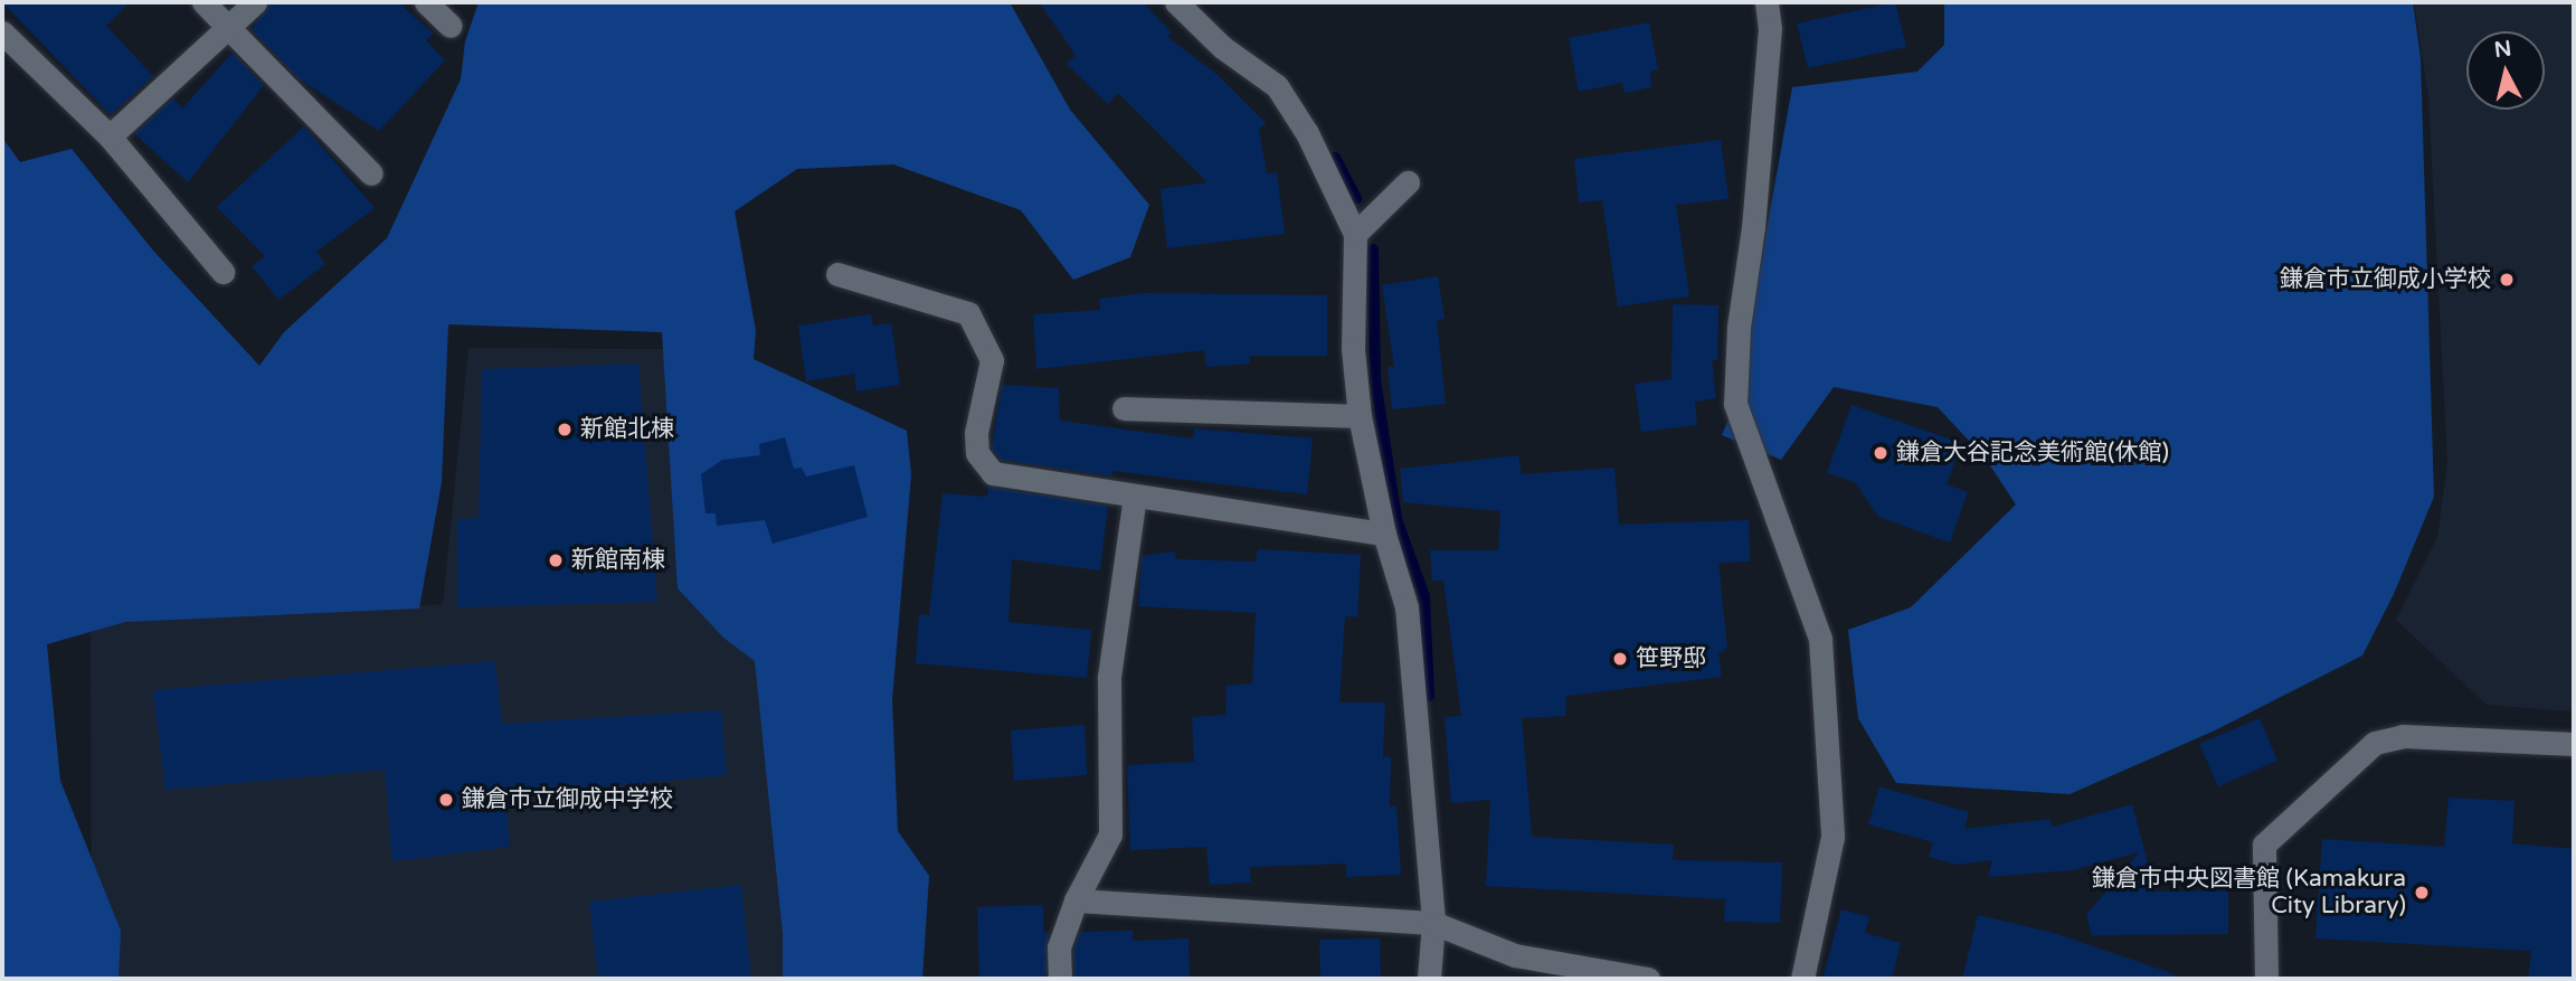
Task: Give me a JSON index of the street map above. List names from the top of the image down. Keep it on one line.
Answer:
{"places":["鎌倉市立御成小学校","新館北棟","鎌倉大谷記念美術館(休館)","新館南棟","笹野邸","鎌倉市立御成中学校","鎌倉市中央図書館 (Kamakura City Library)"],"north":"top"}
